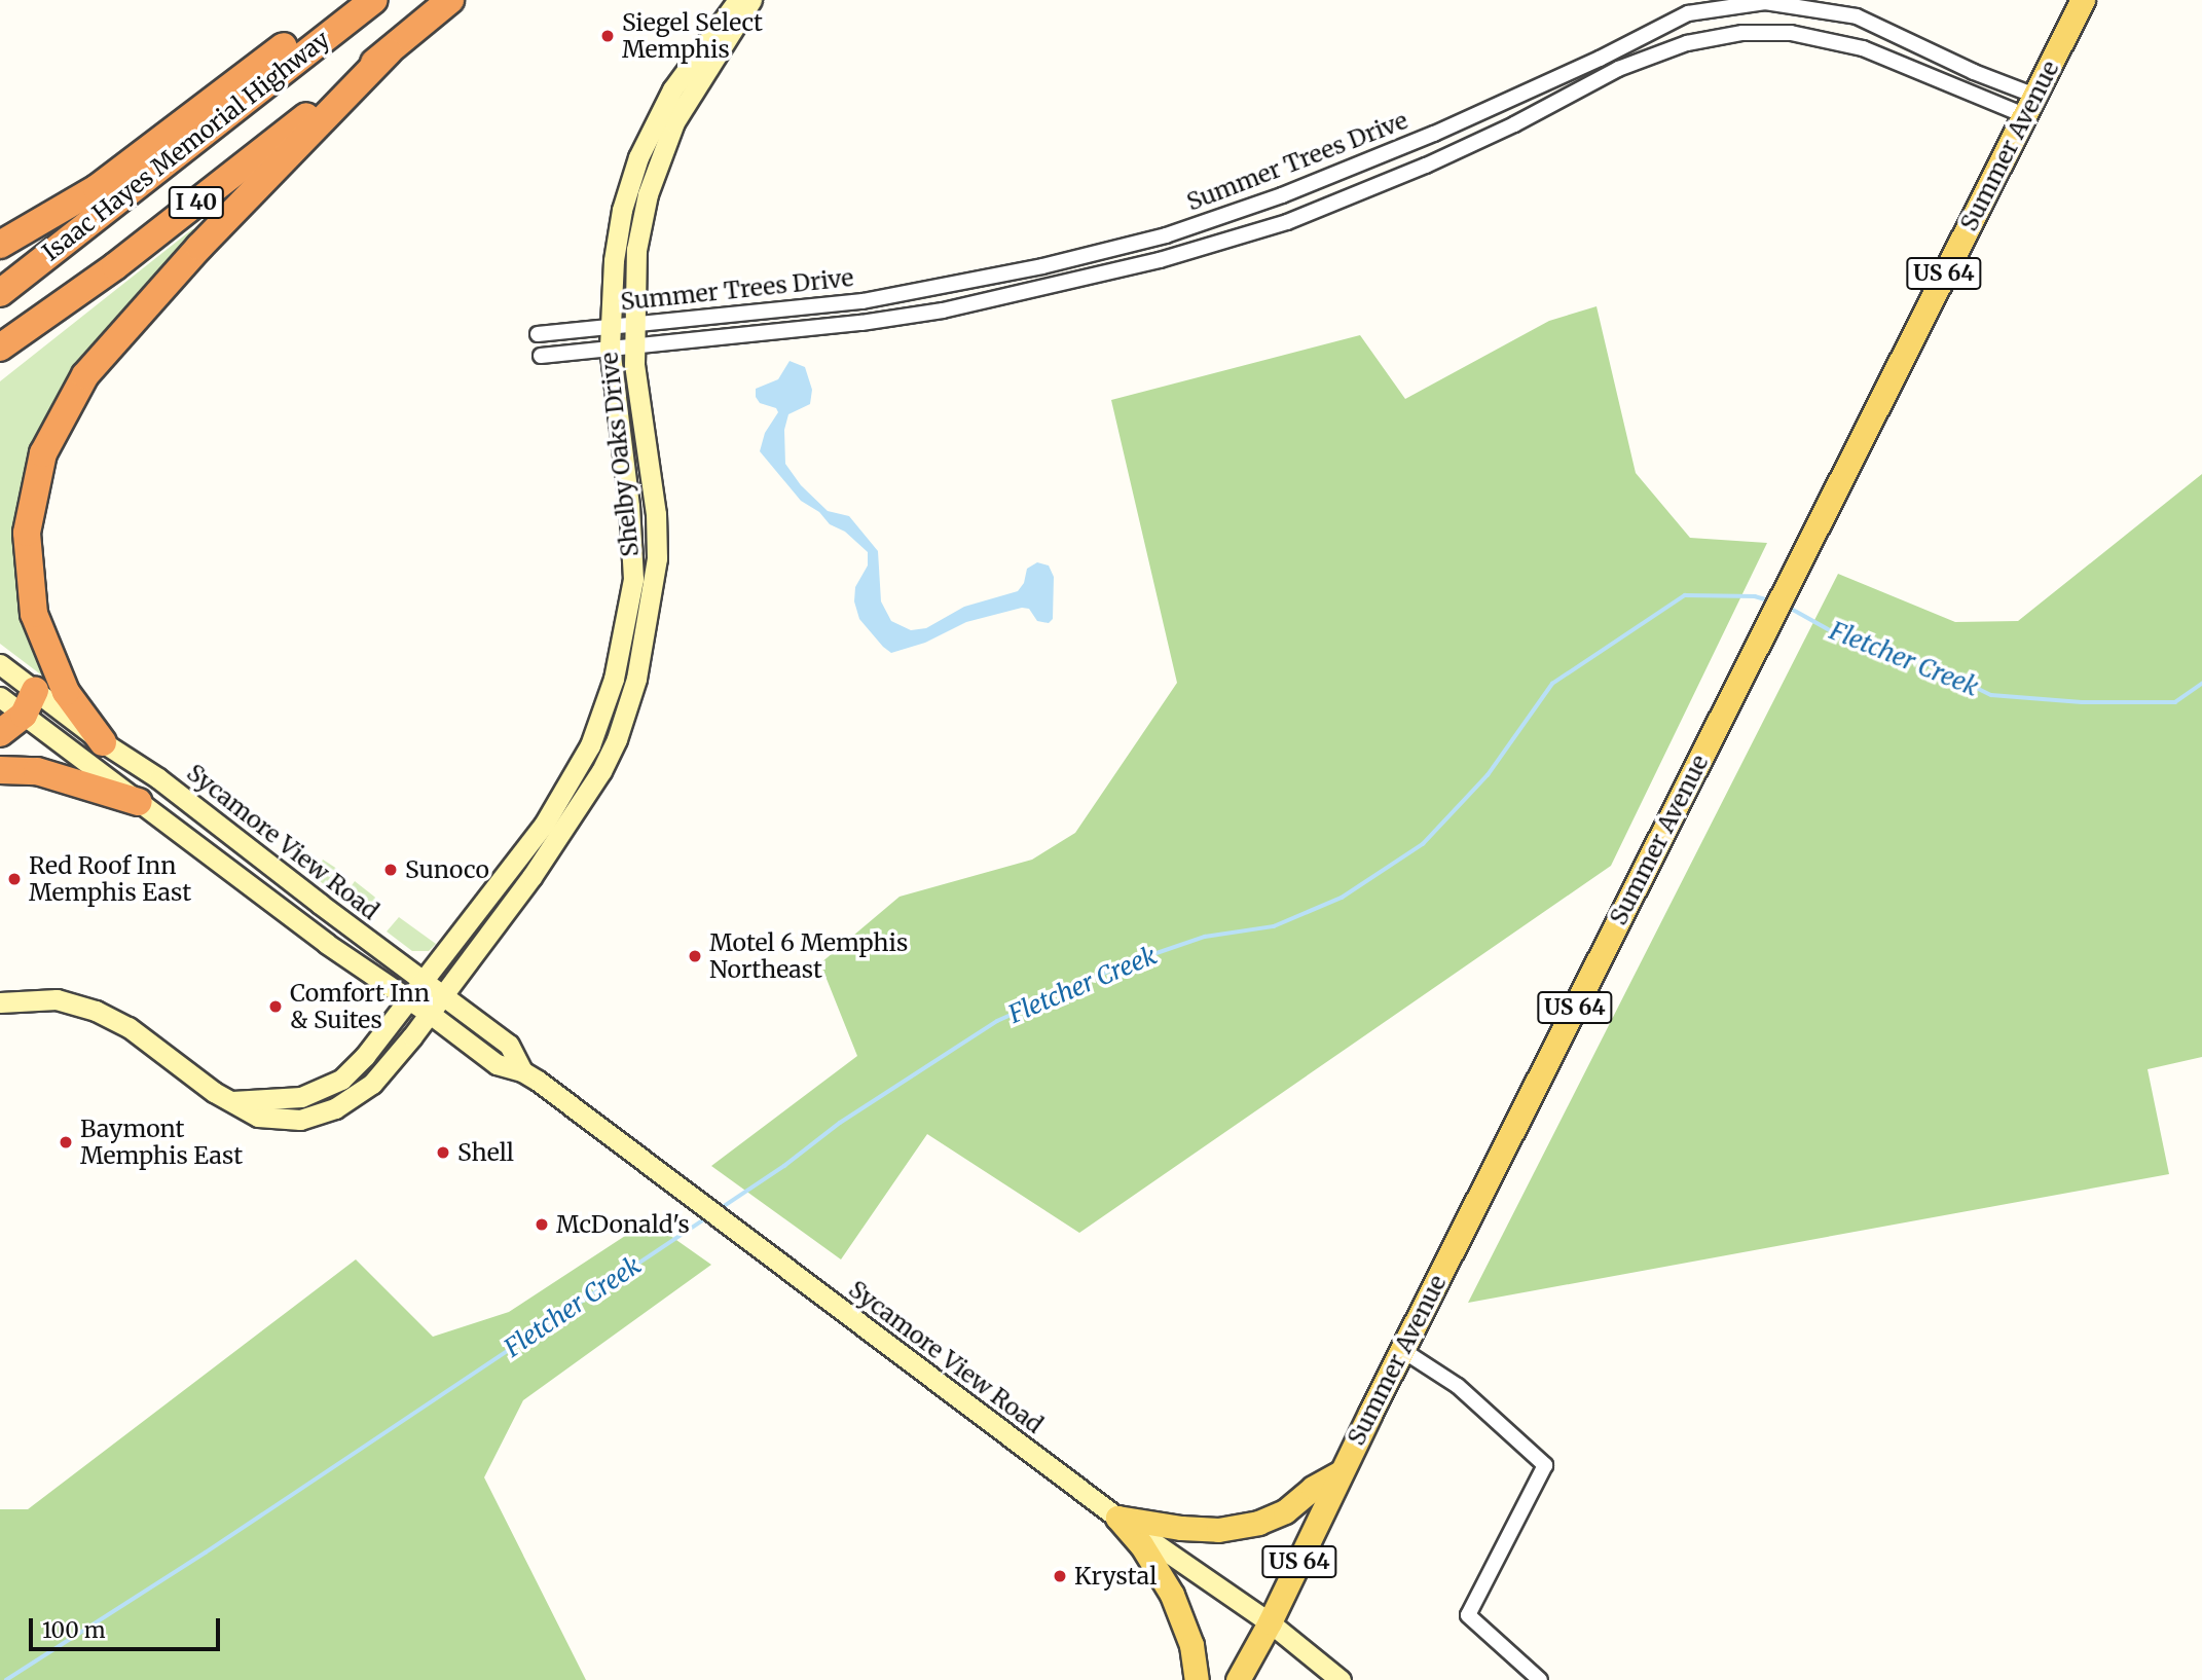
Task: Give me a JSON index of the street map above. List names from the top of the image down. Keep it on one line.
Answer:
{"streets":{"highway":["Isaac Hayes Memorial Highway","I 40"],"main road":["Summer Avenue","US 64"],"street":["Summer Trees Drive","Shelby Oaks Drive","Sycamore View Road"]},"crossings":[["Summer Avenue","Summer Trees Drive"],["Summer Avenue","Sycamore View Road"],["Summer Trees Drive","Shelby Oaks Drive"],["Shelby Oaks Drive","Sycamore View Road"]],"water":["Fletcher Creek"],"places":["Siegel Select Memphis","Sunoco","Red Roof Inn Memphis East","Motel 6 Memphis Northeast","Comfort Inn & Suites","Baymont Memphis East","Shell","McDonald's","Krystal"],"scale_bar":"100 m"}
